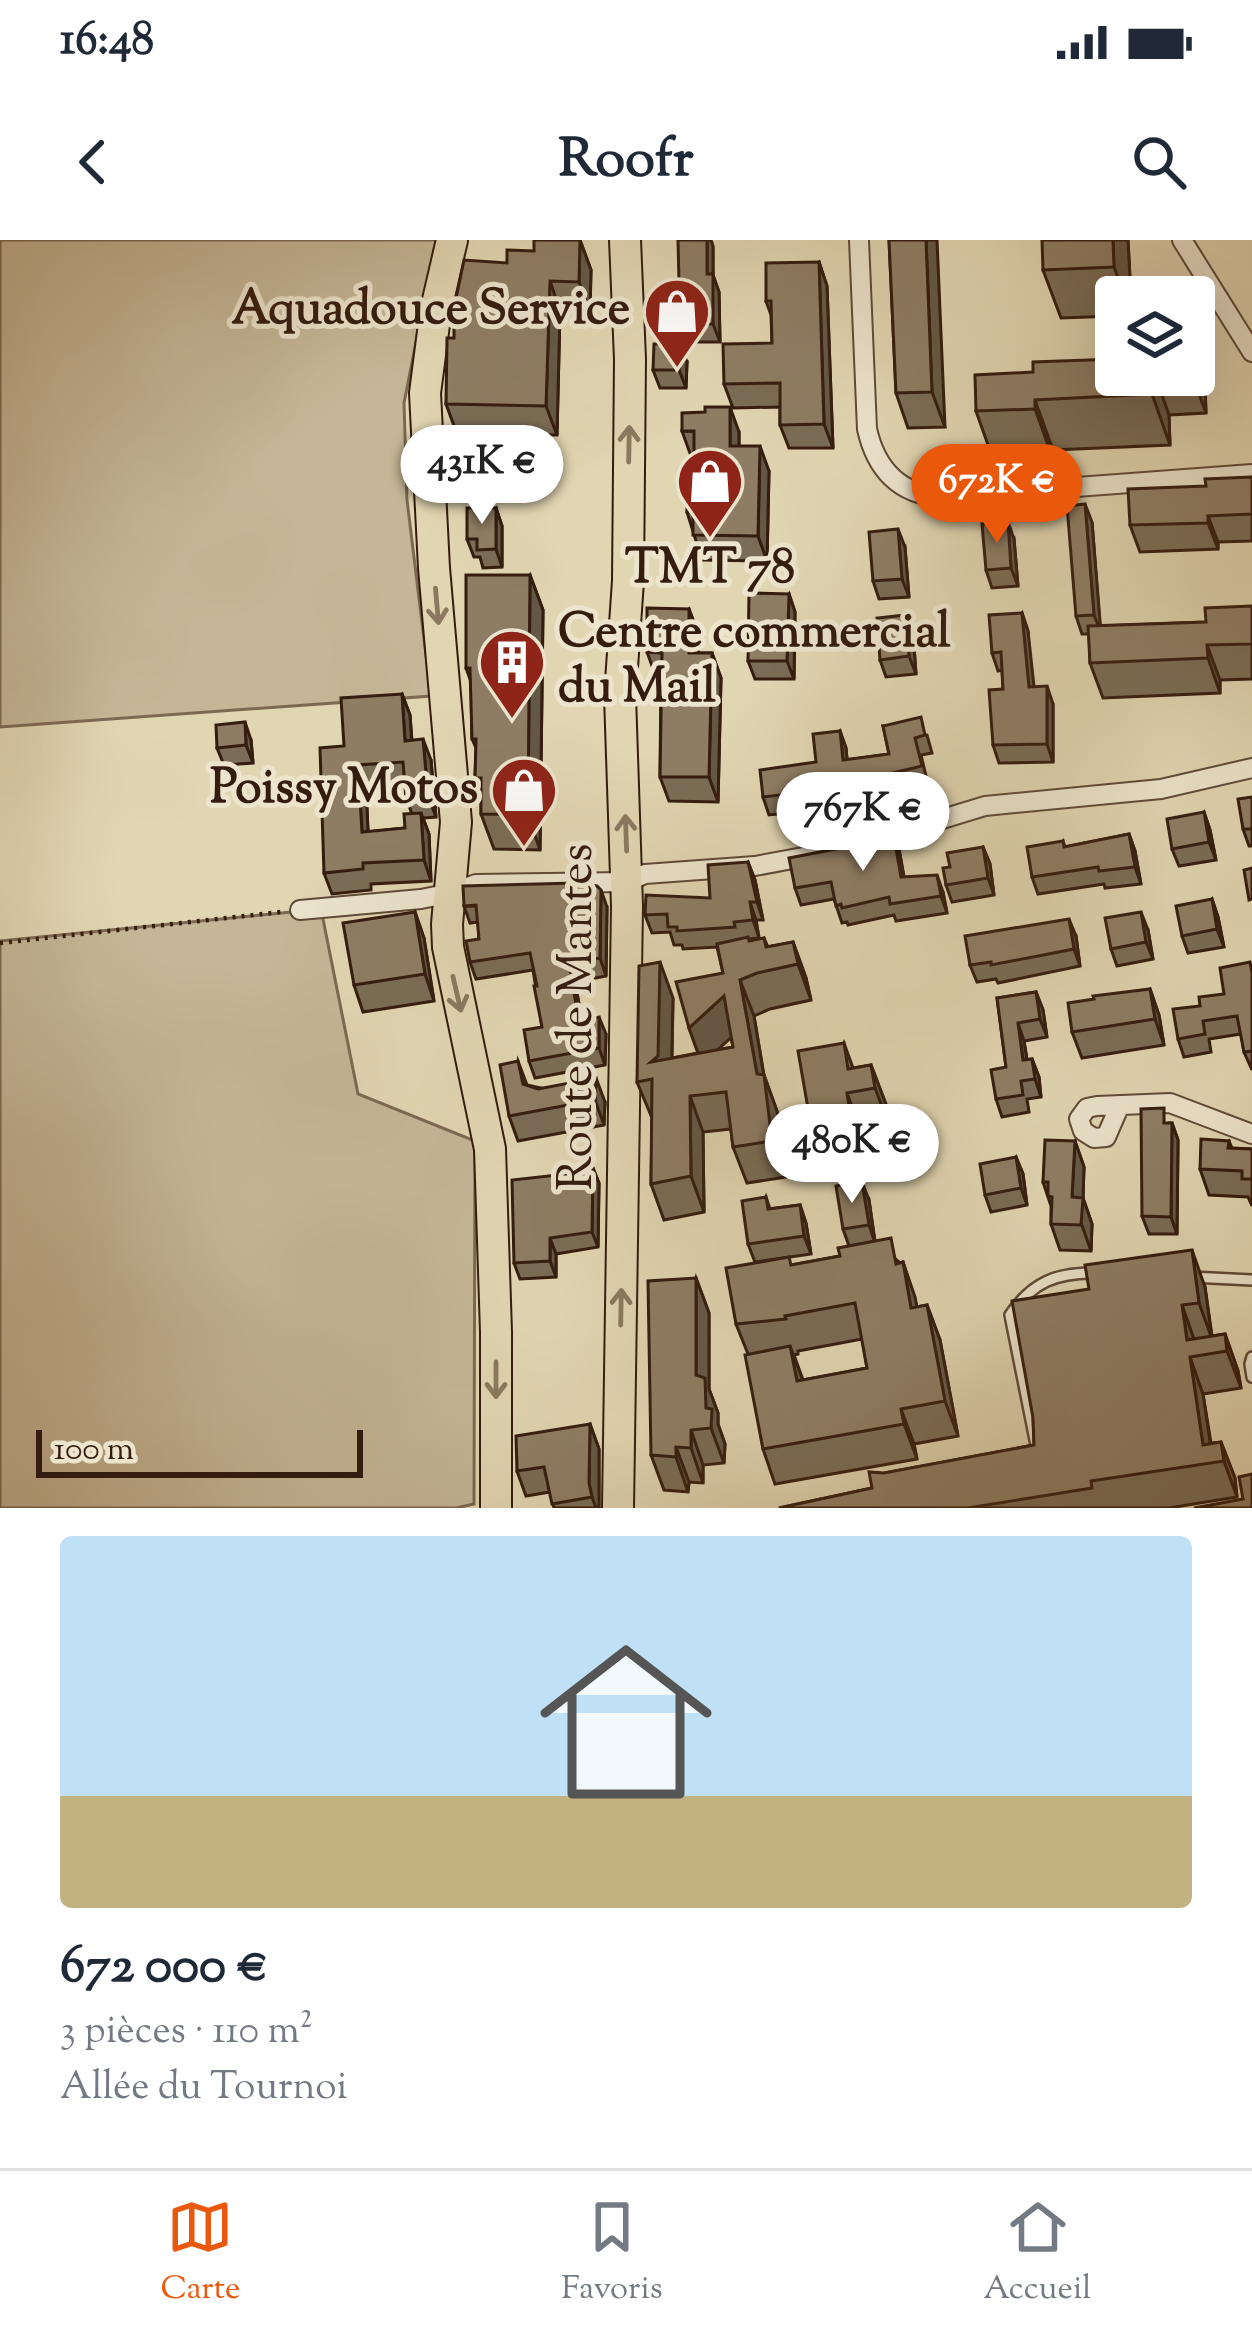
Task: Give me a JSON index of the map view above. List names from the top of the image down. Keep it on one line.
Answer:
{"streets":{"main road":["Route de Mantes"]},"places":{"shop":["Aquadouce Service","TMT 78","Poissy Motos"],"building":["Centre commercial du Mail"]},"scale_bar":"100 m","page":{"status":"16:48","header":"Roofr","price":["431K €","672K €","767K €","480K €"],"scale":"100 m","list":[{"name":"672 000 €","note":"3 pièces · 110 m² · Allée du Tournoi"}],"tabs":["Carte","Favoris","Accueil"]}}
